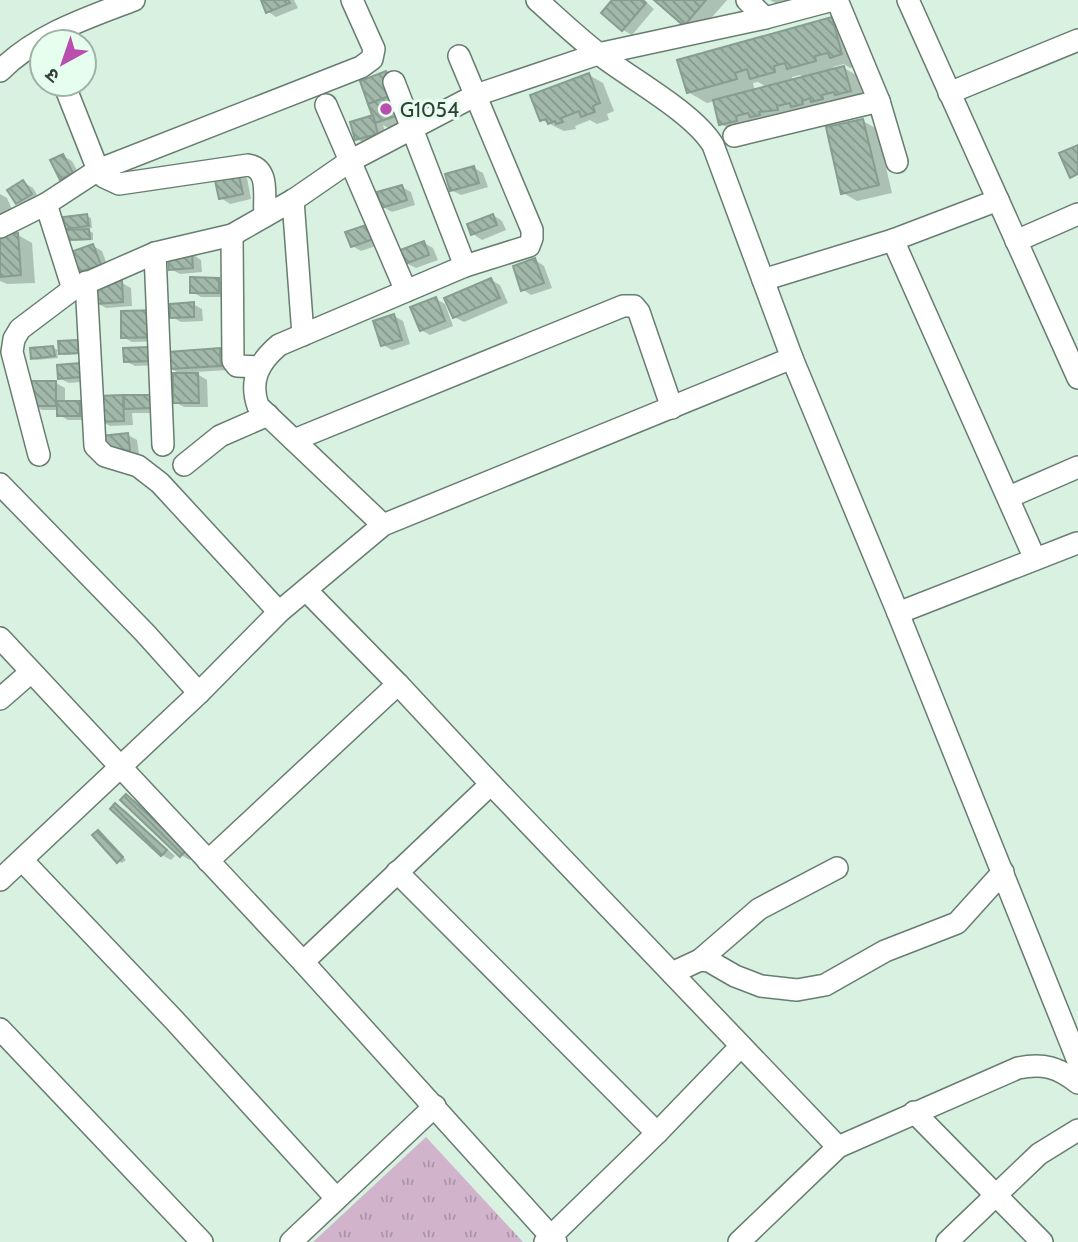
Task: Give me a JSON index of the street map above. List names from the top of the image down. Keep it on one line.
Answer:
{"places":["G1054"],"north":"bottom left"}
